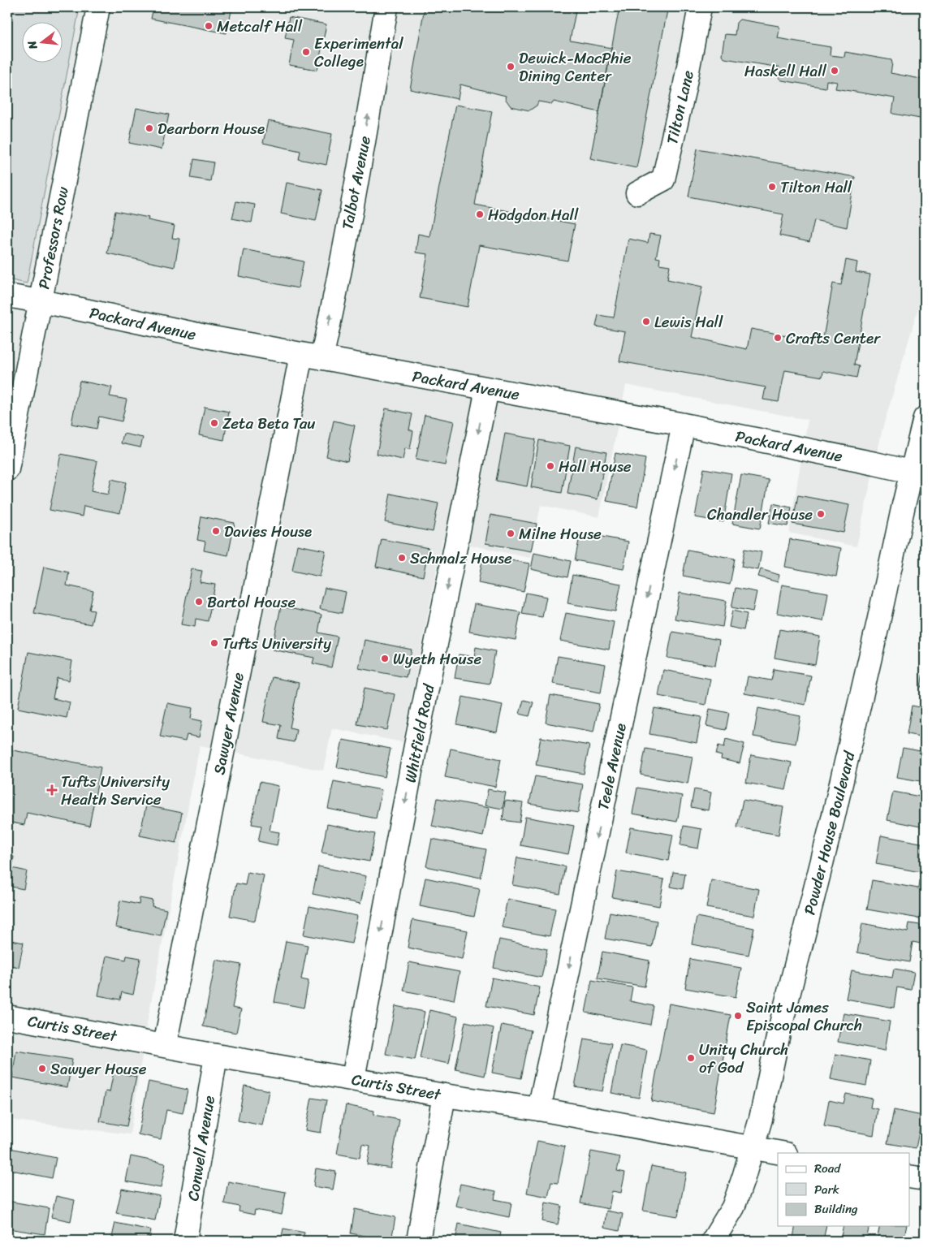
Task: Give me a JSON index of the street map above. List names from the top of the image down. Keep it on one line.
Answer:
{"streets":{"street":["Tilton Lane","Talbot Avenue","Professors Row","Packard Avenue","Sawyer Avenue","Whitfield Road","Teele Avenue","Powder House Boulevard","Curtis Street","Conwell Avenue"]},"crossings":[["Talbot Avenue","Packard Avenue"],["Talbot Avenue","Sawyer Avenue"],["Professors Row","Packard Avenue"],["Packard Avenue","Sawyer Avenue"],["Packard Avenue","Whitfield Road"],["Packard Avenue","Teele Avenue"],["Packard Avenue","Powder House Boulevard"],["Sawyer Avenue","Curtis Street"],["Whitfield Road","Curtis Street"],["Teele Avenue","Curtis Street"],["Powder House Boulevard","Curtis Street"],["Curtis Street","Conwell Avenue"]],"one_way":["Talbot Avenue","Whitfield Road","Teele Avenue"],"places":{"other":["Metcalf Hall","Experimental College","Dewick-MacPhie Dining Center","Haskell Hall","Dearborn House","Tilton Hall","Hodgdon Hall","Lewis Hall","Crafts Center","Zeta Beta Tau","Hall House","Chandler House","Davies House","Milne House","Schmalz House","Bartol House","Tufts University","Wyeth House","Saint James Episcopal Church","Unity Church of God","Sawyer House"],"health":["Tufts University Health Service"]},"legend":["Road","Park","Building"],"north":"left"}
